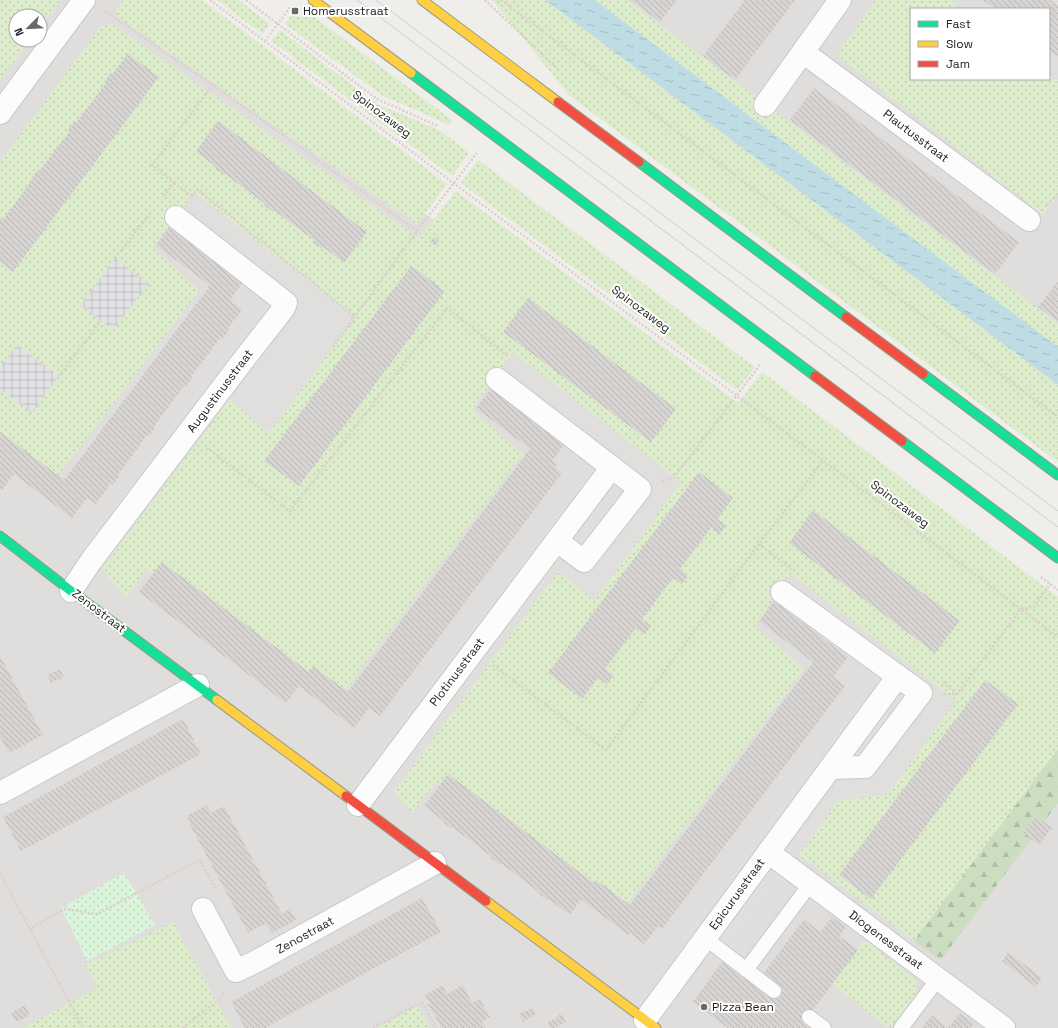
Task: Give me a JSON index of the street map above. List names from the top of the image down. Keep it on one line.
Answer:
{"streets":{"main road":["Zenostraat"],"street":["Plautusstraat","Augustinusstraat","Plotinusstraat","Epicurusstraat","Diogenesstraat"],"path":["Spinozaweg"]},"crossings":[["Augustinusstraat","Zenostraat"],["Zenostraat","Plotinusstraat"],["Zenostraat","Epicurusstraat"],["Epicurusstraat","Diogenesstraat"]],"places":{"transit":["Homerusstraat"],"other":["Pizza Bean"]},"legend":["Fast","Slow","Jam"],"north":"bottom left"}
